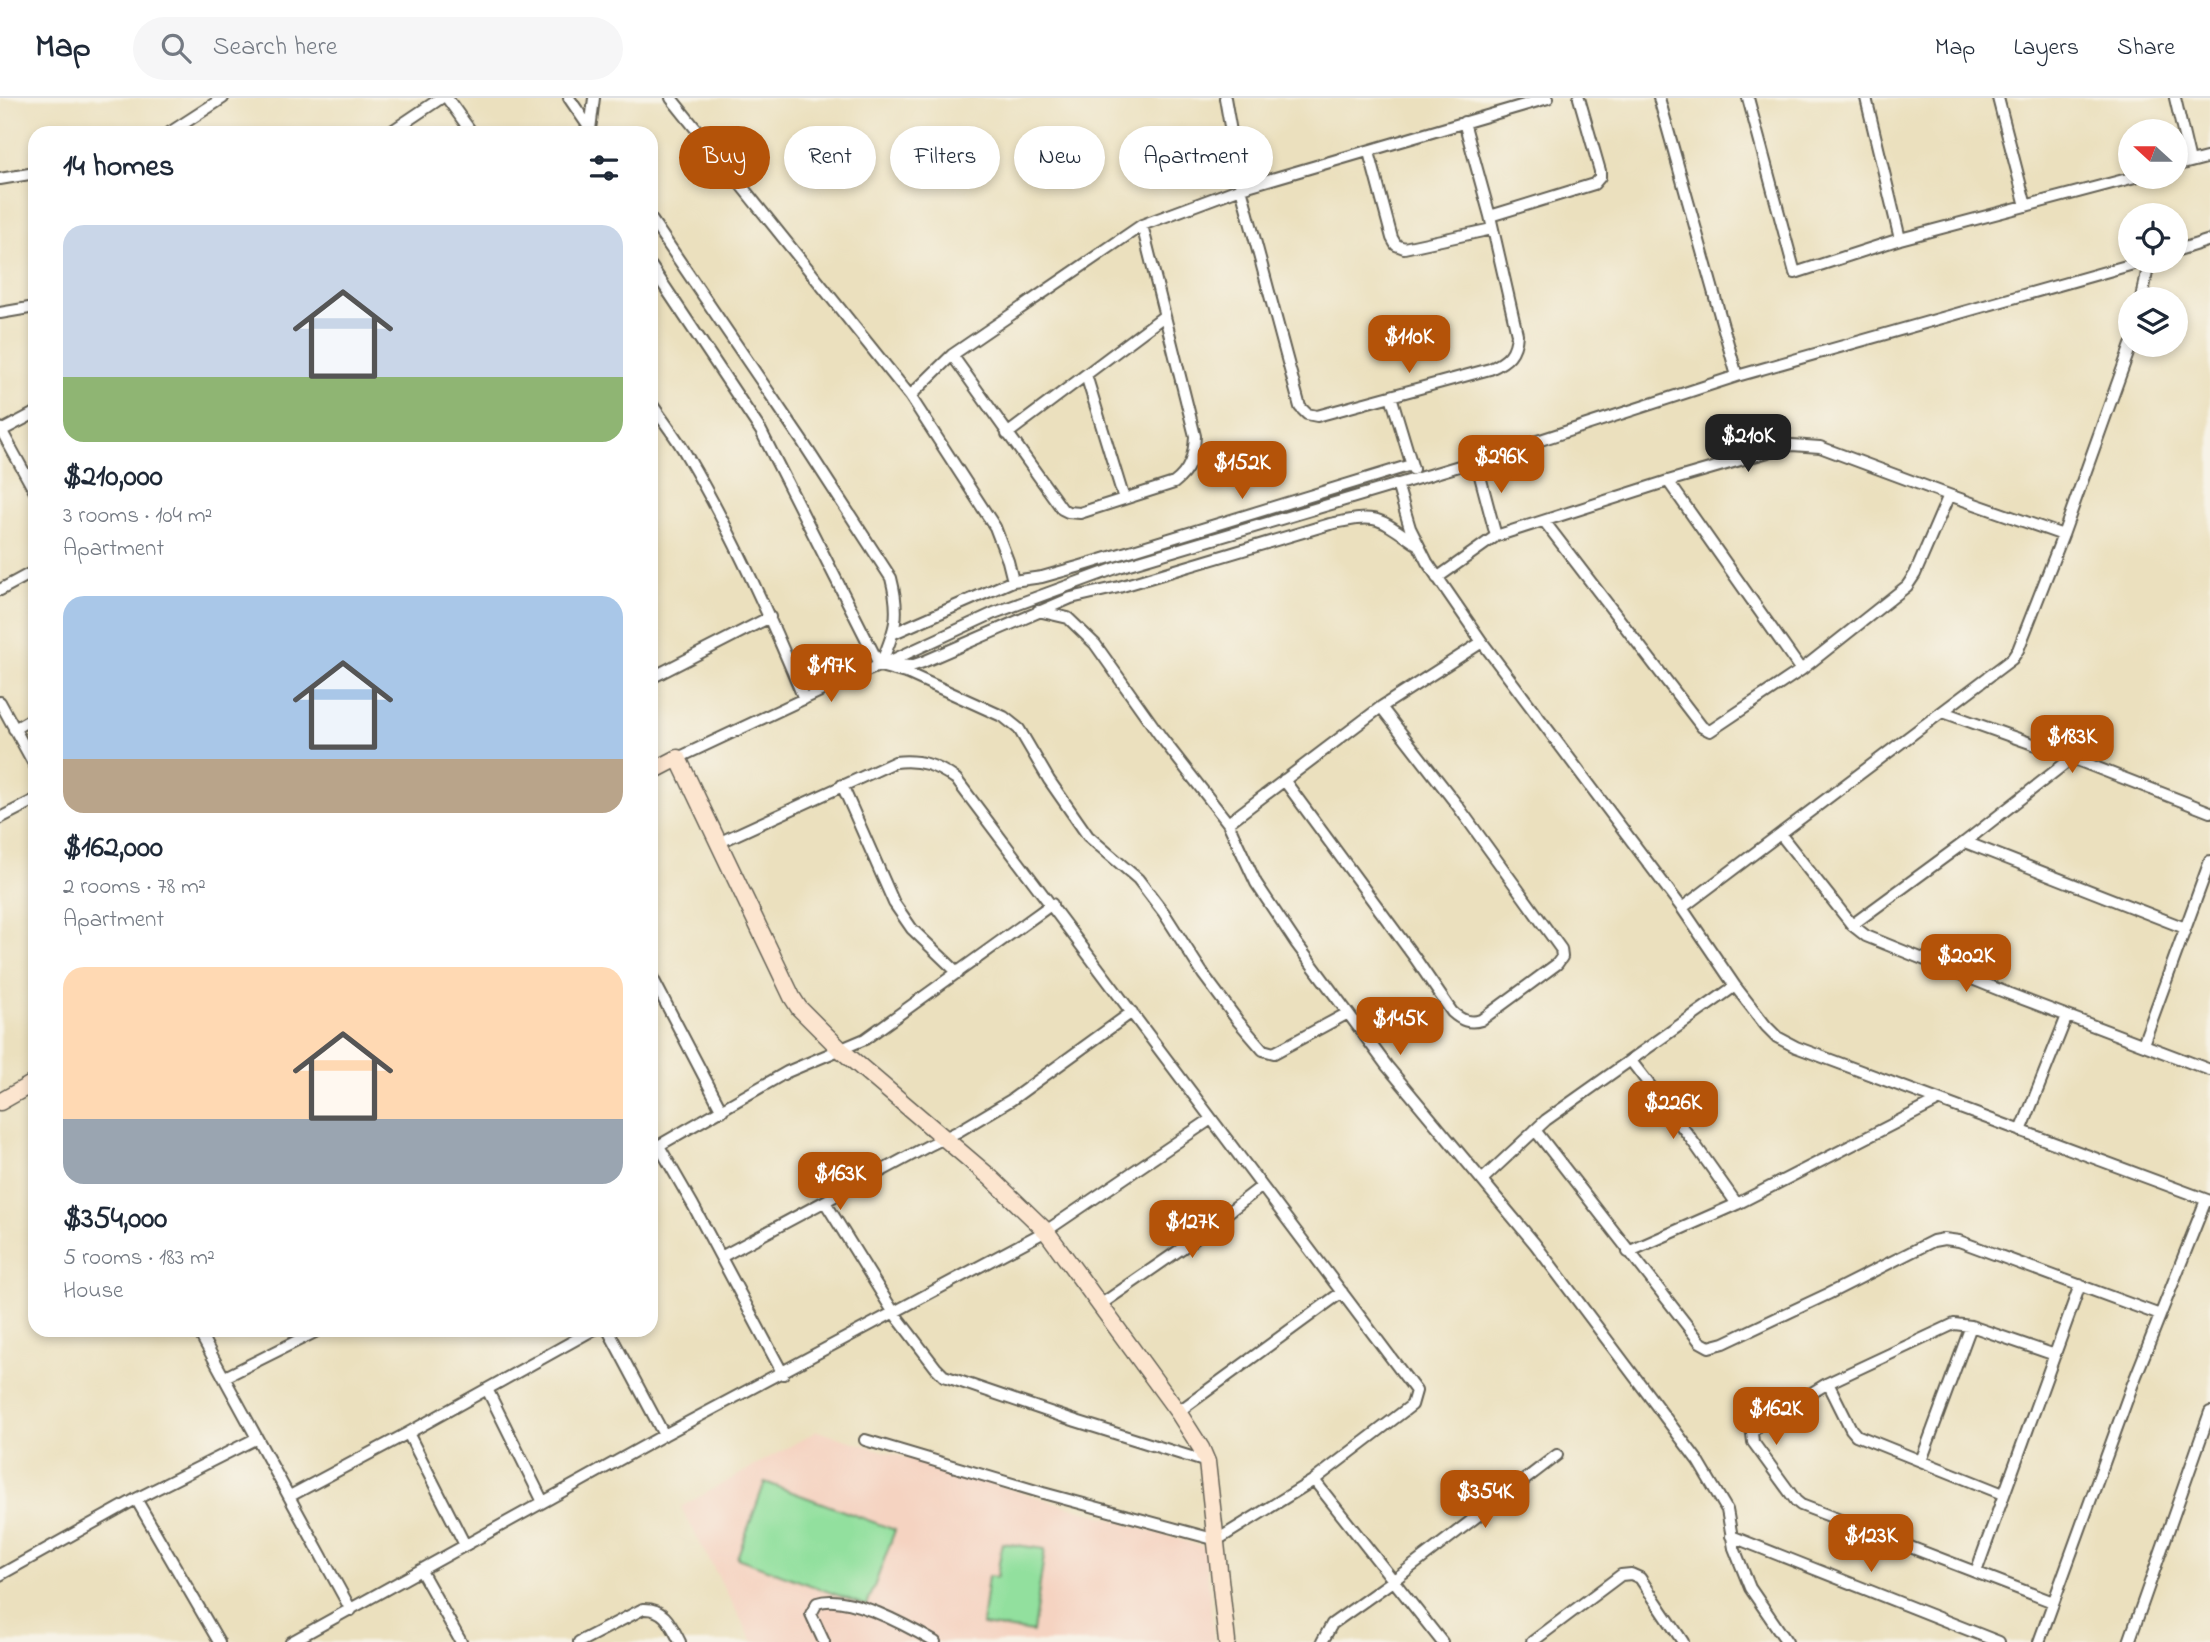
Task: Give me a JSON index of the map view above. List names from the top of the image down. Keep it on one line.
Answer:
{"north":"left","page":{"header":"Map","search":"Search here","nav":["Map","Layers","Share"],"chip":["Buy","Rent","Filters","New","Apartment"],"heading":"14 homes","list":[{"name":"$210,000","note":"3 rooms · 104 m² · Apartment"},{"name":"$162,000","note":"2 rooms · 78 m² · Apartment"},{"name":"$354,000","note":"5 rooms · 183 m² · House"}],"price":["$110K","$210K","$296K","$152K","$197K","$183K","$202K","$145K","$226K","$163K","$127K","$162K","$354K","$123K"]}}
